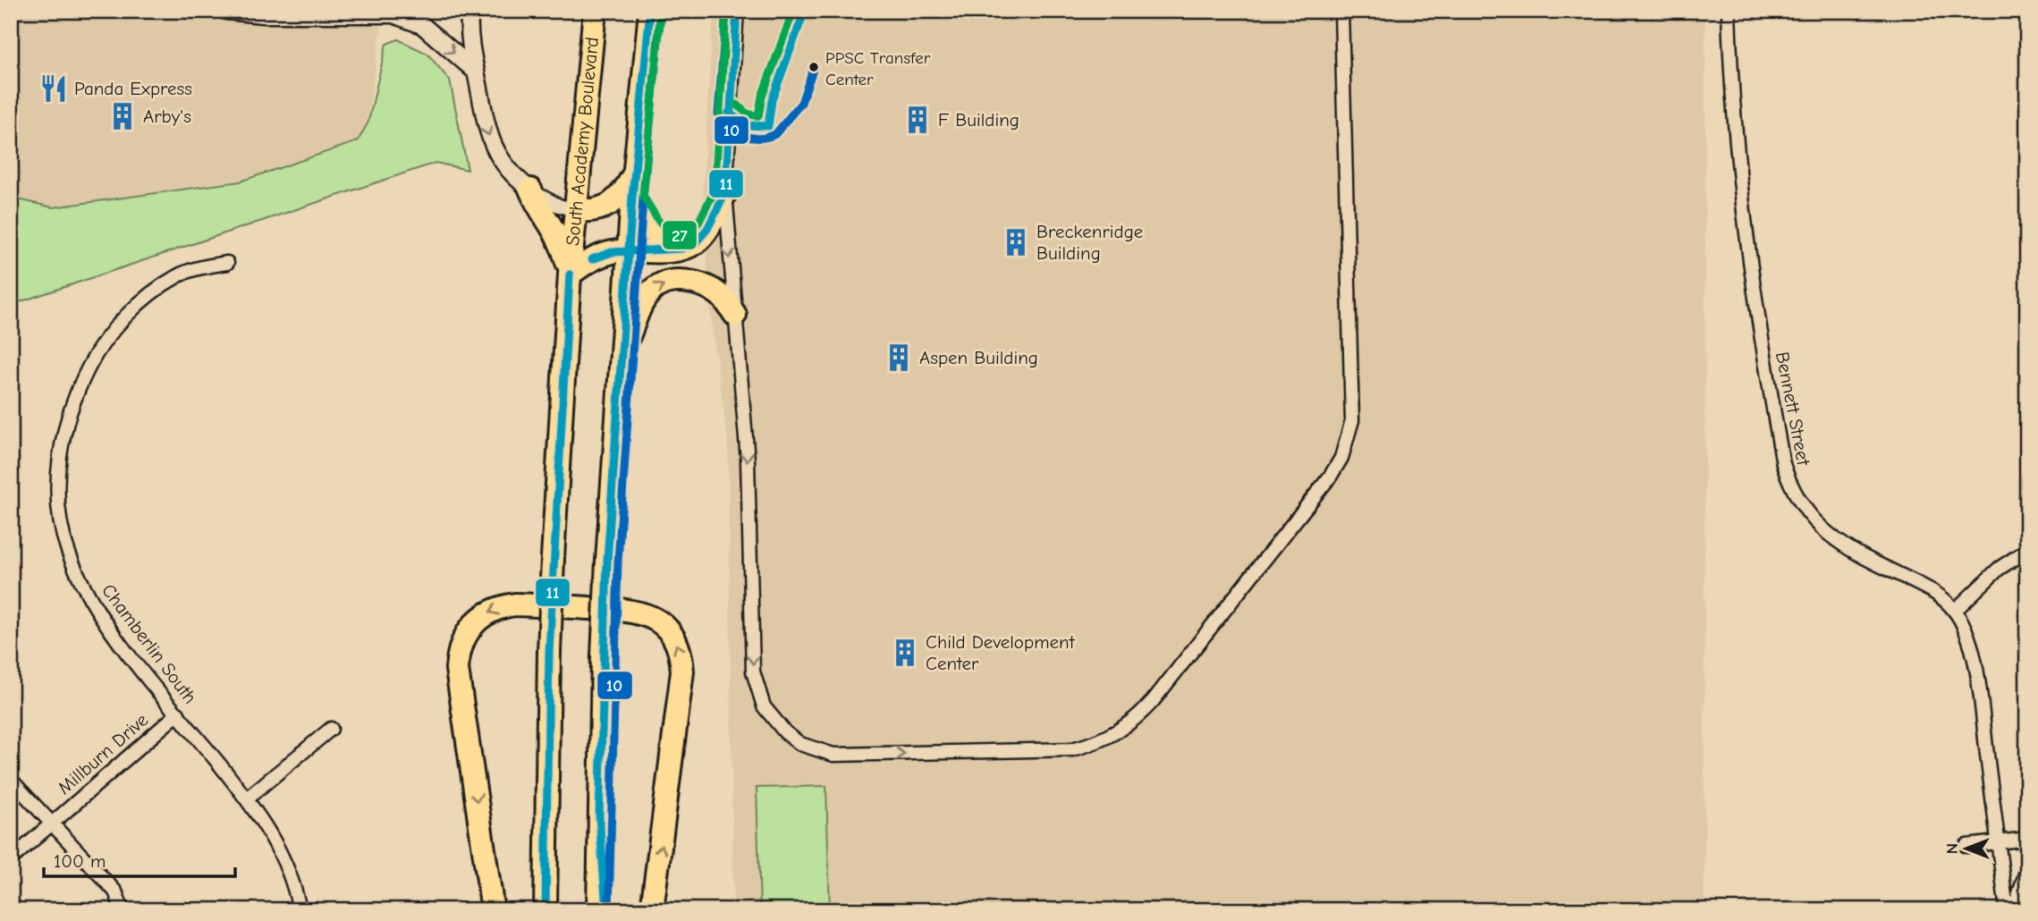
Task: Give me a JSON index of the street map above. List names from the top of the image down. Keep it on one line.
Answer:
{"streets":{"highway":["South Academy Boulevard"],"street":["Bennett Street","Chamberlin South","Millburn Drive"]},"crossings":[["Chamberlin South","Millburn Drive"]],"places":{"other":["PPSC Transfer Center"],"restaurant":["Panda Express"],"building":["Arby's","F Building","Breckenridge Building","Aspen Building","Child Development Center"]},"lines":["transit line 11","transit line 10","transit line 27"],"scale_bar":"100 m","north":"left"}
